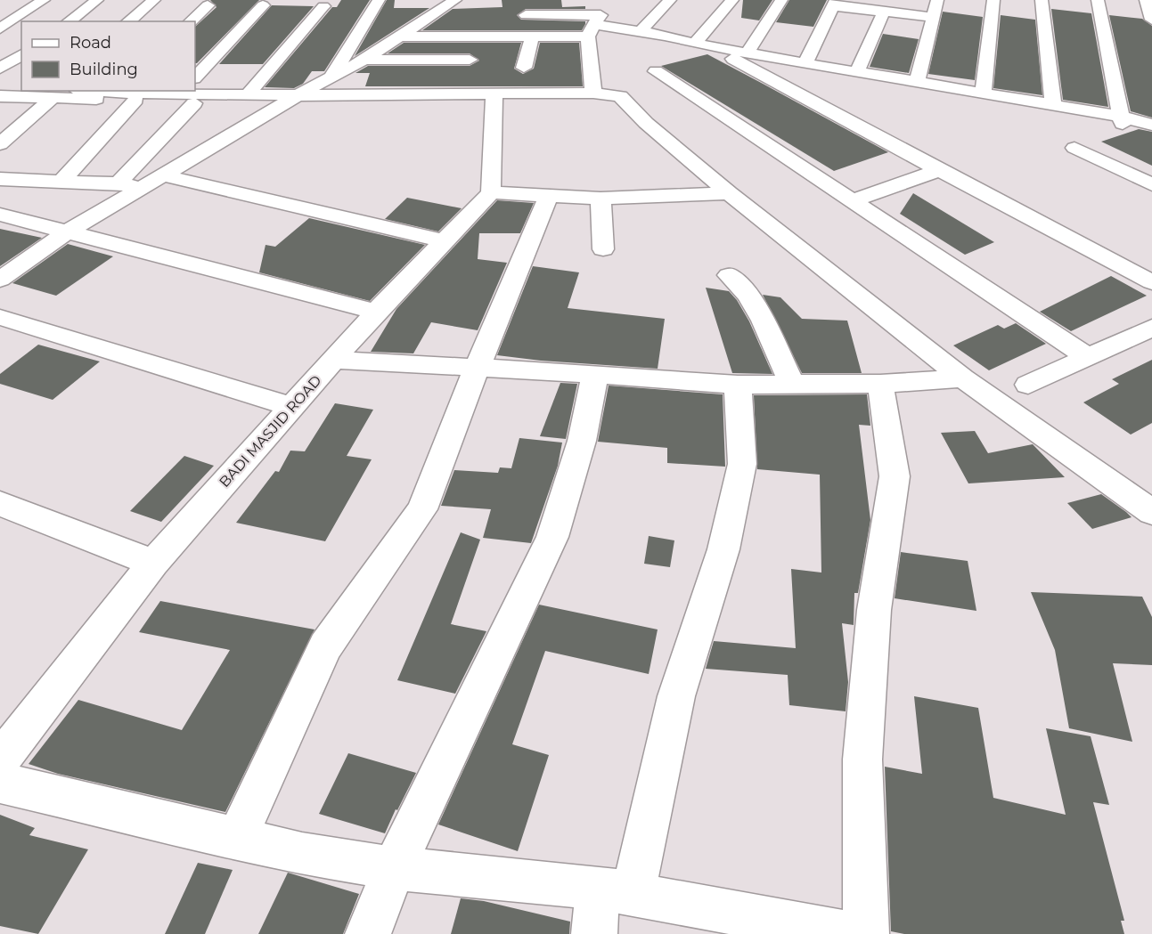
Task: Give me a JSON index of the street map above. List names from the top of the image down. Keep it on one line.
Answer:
{"streets":{"street":["BADI MASJID ROAD"]},"legend":["Road","Building"]}
